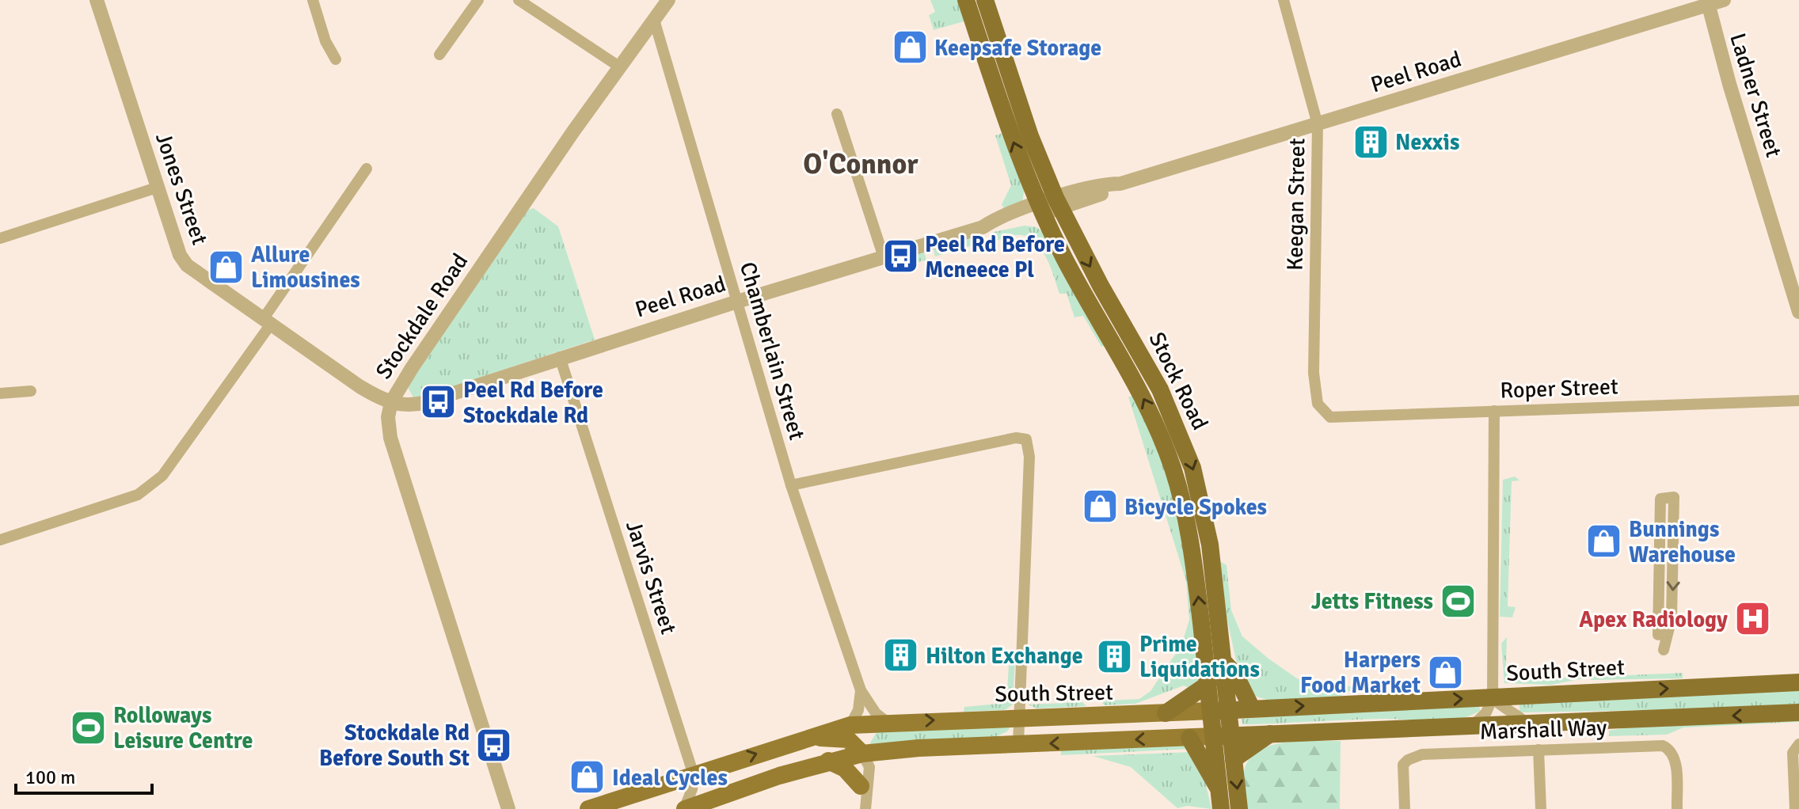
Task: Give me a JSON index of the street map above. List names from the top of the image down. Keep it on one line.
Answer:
{"streets":{"highway":["Stock Road","South Street"],"street":["Peel Road","Ladner Street","Jones Street","Keegan Street","Stockdale Road","Chamberlain Street","Roper Street","Jarvis Street","Marshall Way"]},"crossings":[["Peel Road","Ladner Street"],["Peel Road","Jones Street"],["Peel Road","Keegan Street"],["Peel Road","Stockdale Road"],["Peel Road","Chamberlain Street"],["Peel Road","Stock Road"],["Peel Road","Jarvis Street"],["Jones Street","Stockdale Road"],["Keegan Street","Roper Street"],["Stockdale Road","Chamberlain Street"],["Chamberlain Street","South Street"],["Stock Road","South Street"],["Jarvis Street","South Street"]],"districts":["O'Connor"],"places":{"shop":["Keepsafe Storage","Allure Limousines","Bicycle Spokes","Bunnings Warehouse","Harpers Food Market","Ideal Cycles"],"building":["Nexxis","Hilton Exchange","Prime Liquidations"],"bus stop":["Peel Rd Before Mcneece Pl","Peel Rd Before Stockdale Rd","Stockdale Rd Before South St"],"sports":["Jetts Fitness","Rolloways Leisure Centre"],"hospital":["Apex Radiology"]},"scale_bar":"100 m"}
